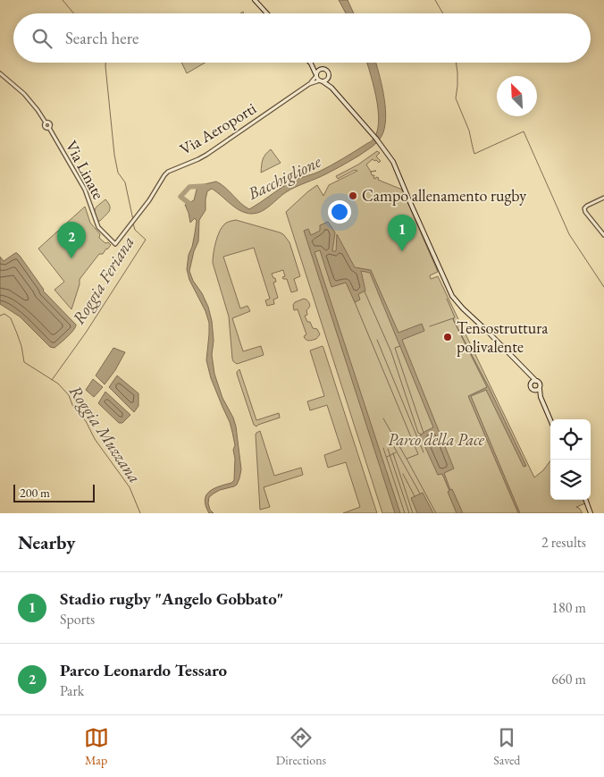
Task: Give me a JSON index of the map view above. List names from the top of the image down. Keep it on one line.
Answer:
{"streets":{"street":["Via Aeroporti","Via Linate"]},"crossings":[["Via Aeroporti","Via Linate"]],"water":["Bacchiglione","Roggia Feriana","Roggia Muzzana"],"parks":["Parco della Pace"],"places":["Campo allenamento rugby","Tensostruttura polivalente"],"scale_bar":"200 m","north":"top left","page":{"search":"Search here","pins":["1","2"],"scale":"200 m","heading":["Nearby","2 results"],"list":[{"mark":"1","name":"Stadio rugby \"Angelo Gobbato\"","note":"Sports","value":"180 m"},{"mark":"2","name":"Parco Leonardo Tessaro","note":"Park","value":"660 m"}],"nav":["Map","Directions","Saved"]}}
